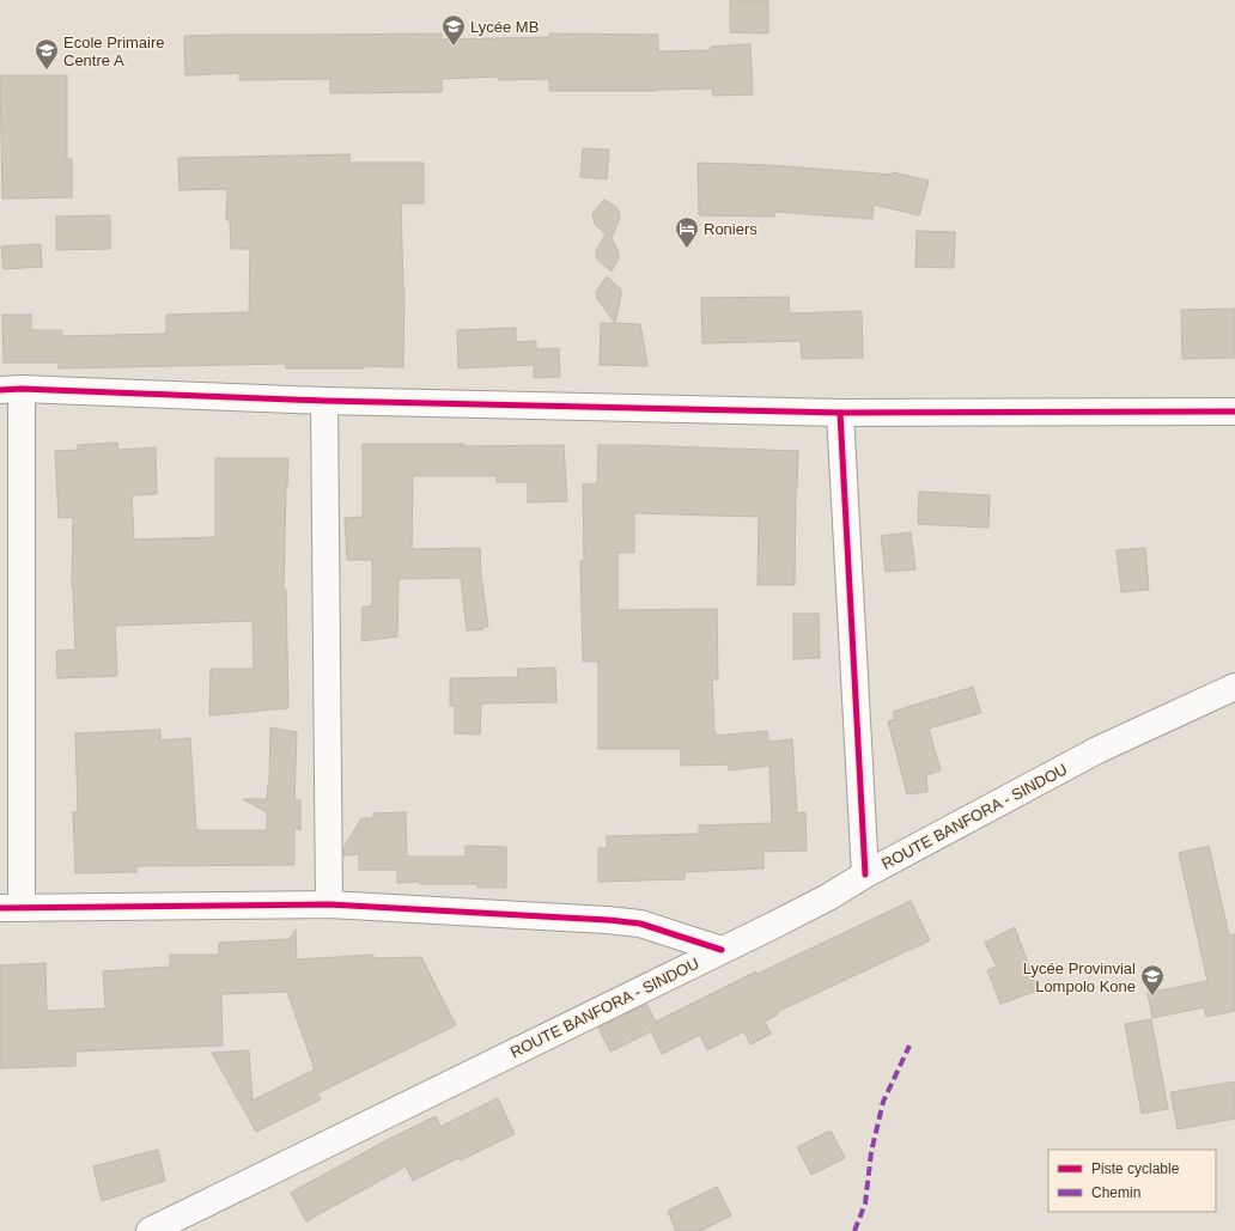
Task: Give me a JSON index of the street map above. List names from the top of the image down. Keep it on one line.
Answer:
{"streets":{"street":["ROUTE BANFORA - SINDOU"]},"places":{"school or university":["Lycée MB","Ecole Primaire Centre A","Lycée Provinvial Lompolo Kone"],"hotel":["Roniers"]},"legend":["Piste cyclable","Chemin"]}
